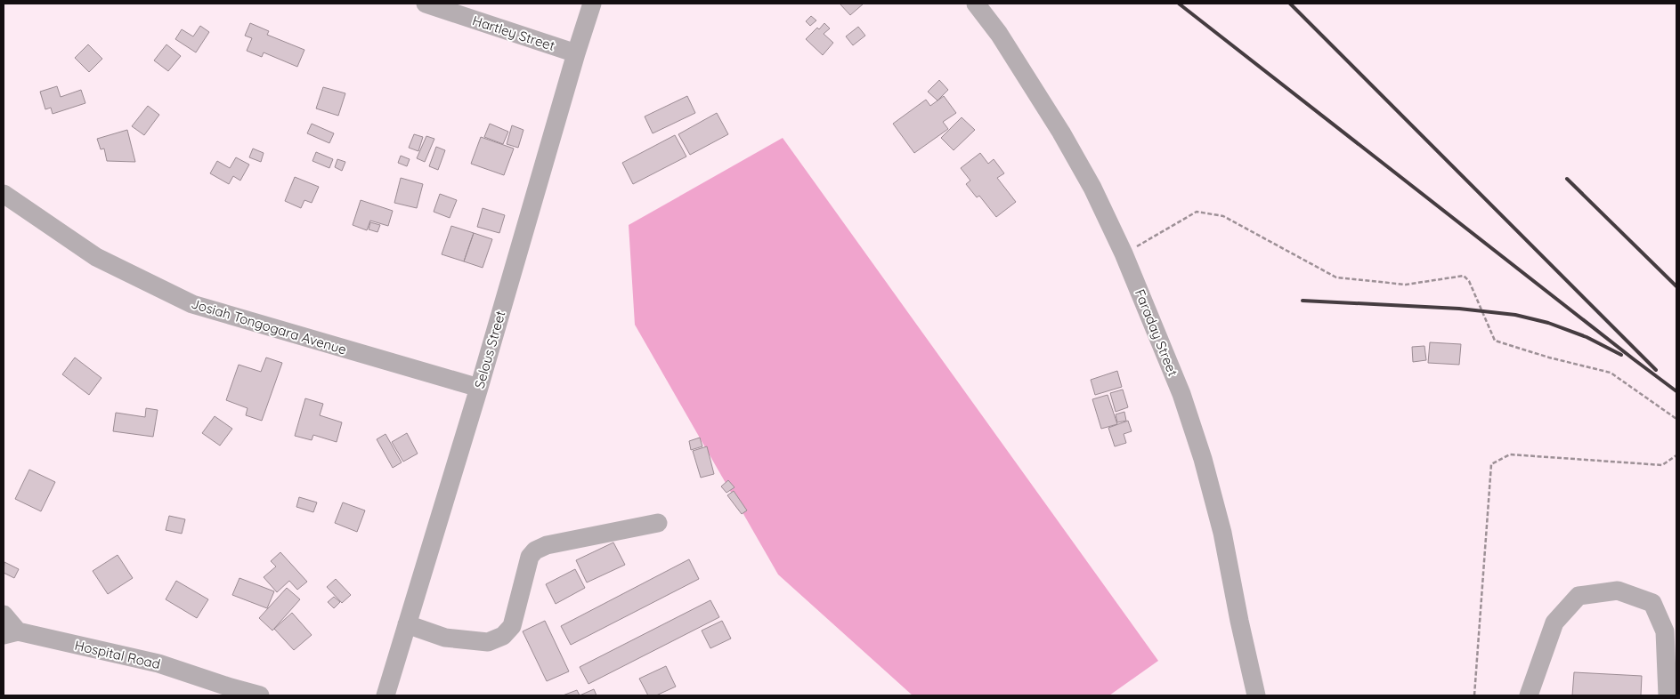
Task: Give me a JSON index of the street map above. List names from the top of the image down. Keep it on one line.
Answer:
{"streets":{"street":["Hartley Street","Josiah Tongogara Avenue","Faraday Street","Selous Street","Hospital Road"]},"crossings":[["Hartley Street","Selous Street"],["Josiah Tongogara Avenue","Selous Street"]]}
